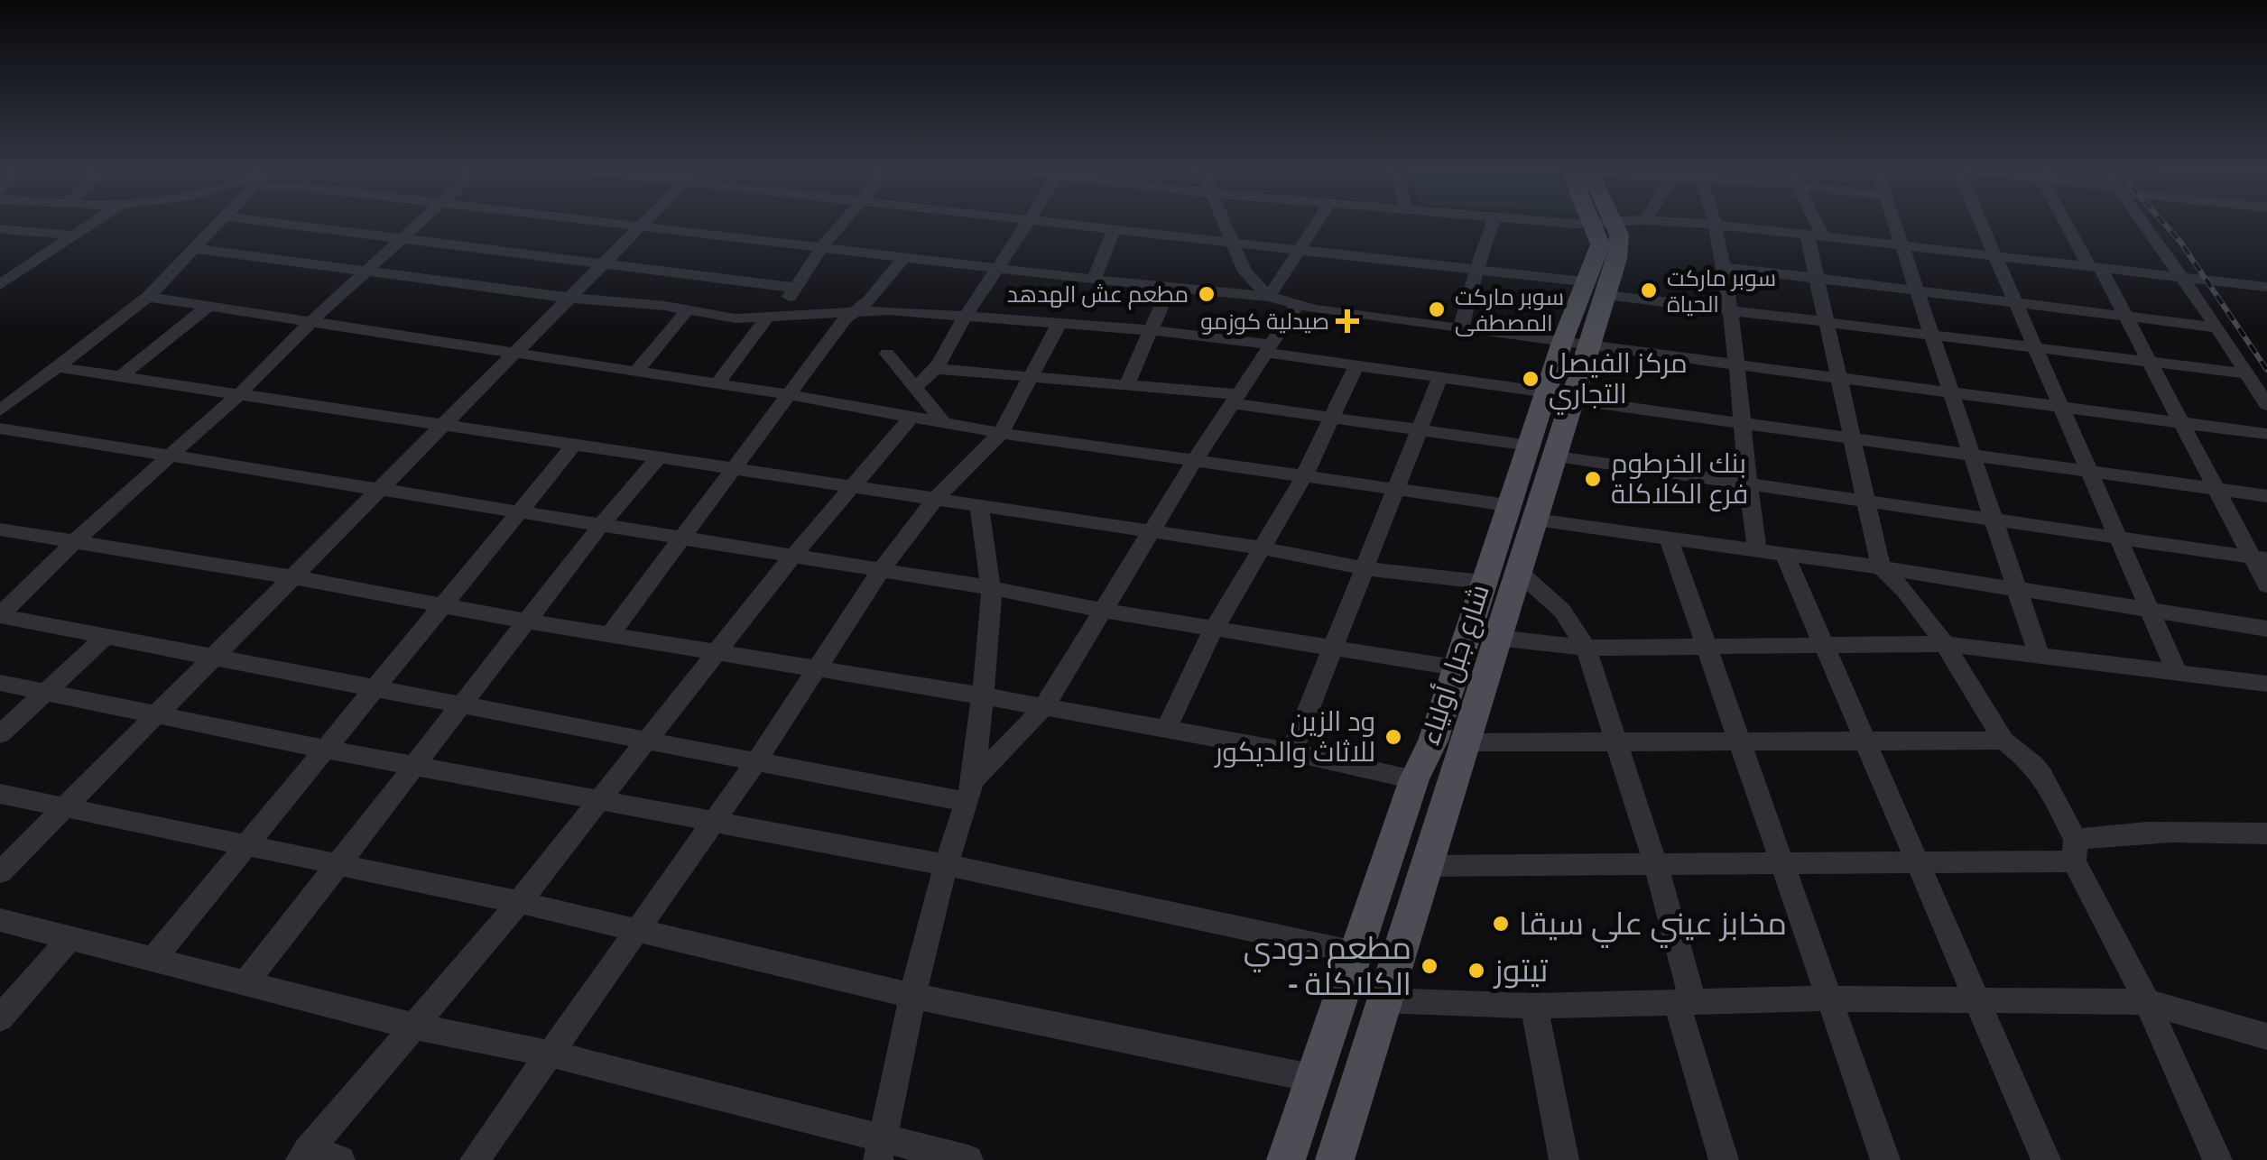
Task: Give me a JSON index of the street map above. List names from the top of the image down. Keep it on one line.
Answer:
{"streets":{"main road":["شارع جبل أولياء"]},"places":{"other":["سوبر ماركت الحياة","مطعم عش الهدهد","سوبر ماركت المصطفى","مركز الفيصل التجاري","بنك الخرطوم فرع الكلاكلة","ود الزين للاثاث والديكور","مخابز عيني علي سيقا","مطعم دودي - الكلاكلة","تيتوز"],"health":["صيدلية كوزمو"]}}
